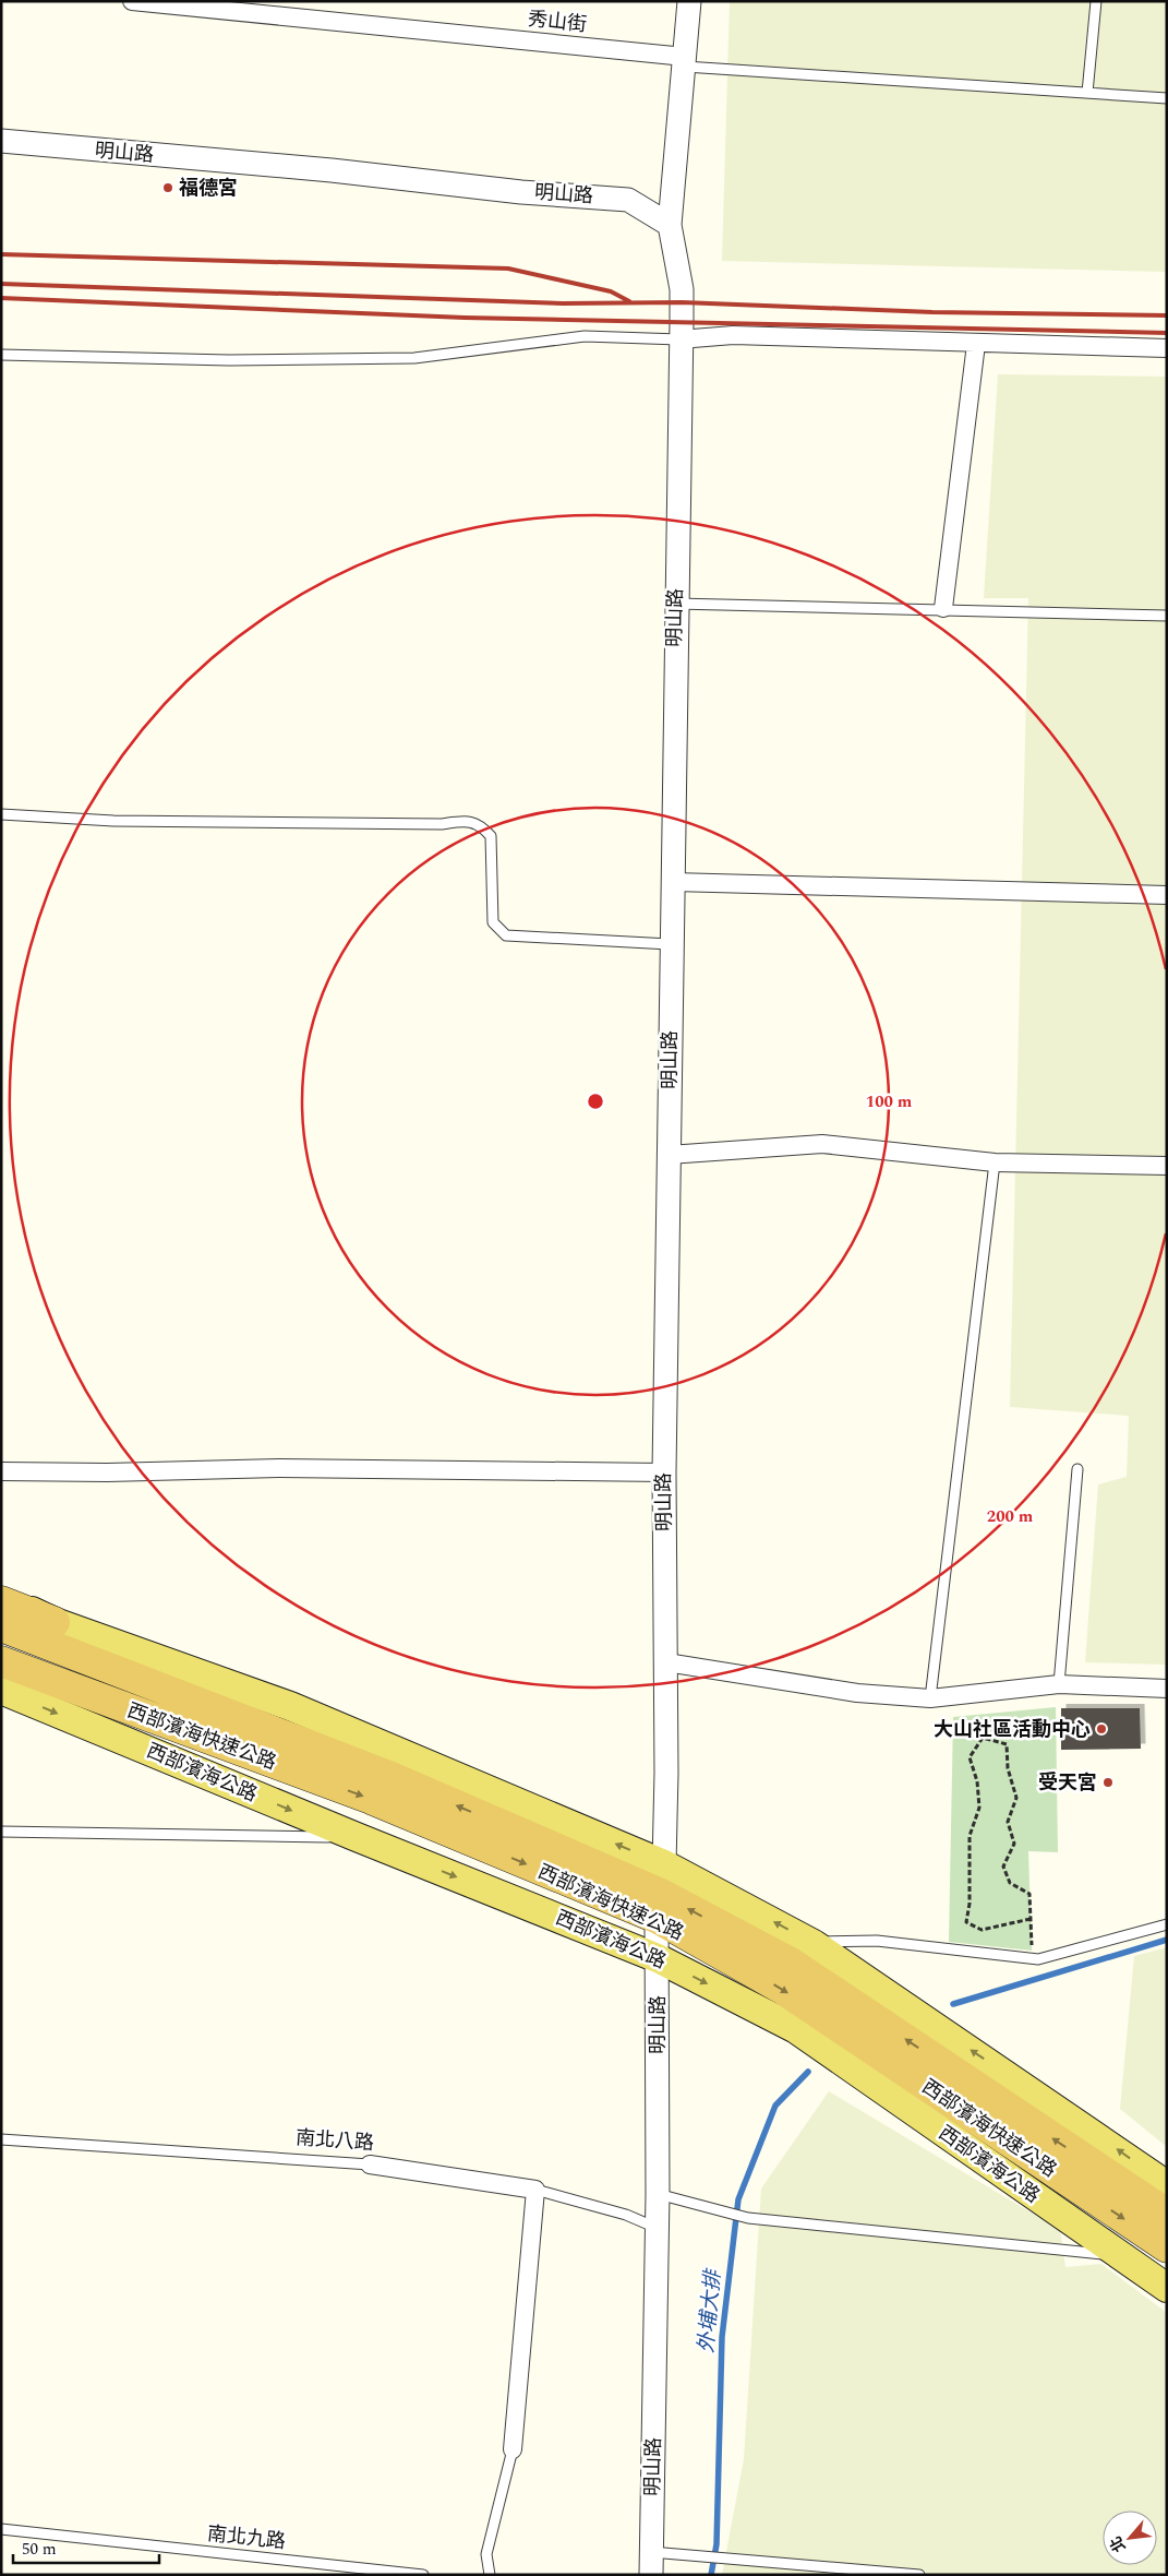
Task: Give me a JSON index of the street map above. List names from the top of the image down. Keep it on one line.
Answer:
{"streets":{"highway":["西部濱海快速公路"],"main road":["西部濱海公路"],"street":["秀山街","明山路","南北八路"],"lane":["南北九路"]},"crossings":[["明山路","西部濱海快速公路"],["明山路","西部濱海公路"],["明山路","南北八路"]],"water":["外埔大排"],"places":["福德宮","大山社區活動中心","受天宮"],"scale_bar":"50 m","north":"bottom left","rings":["100 m","200 m"]}
